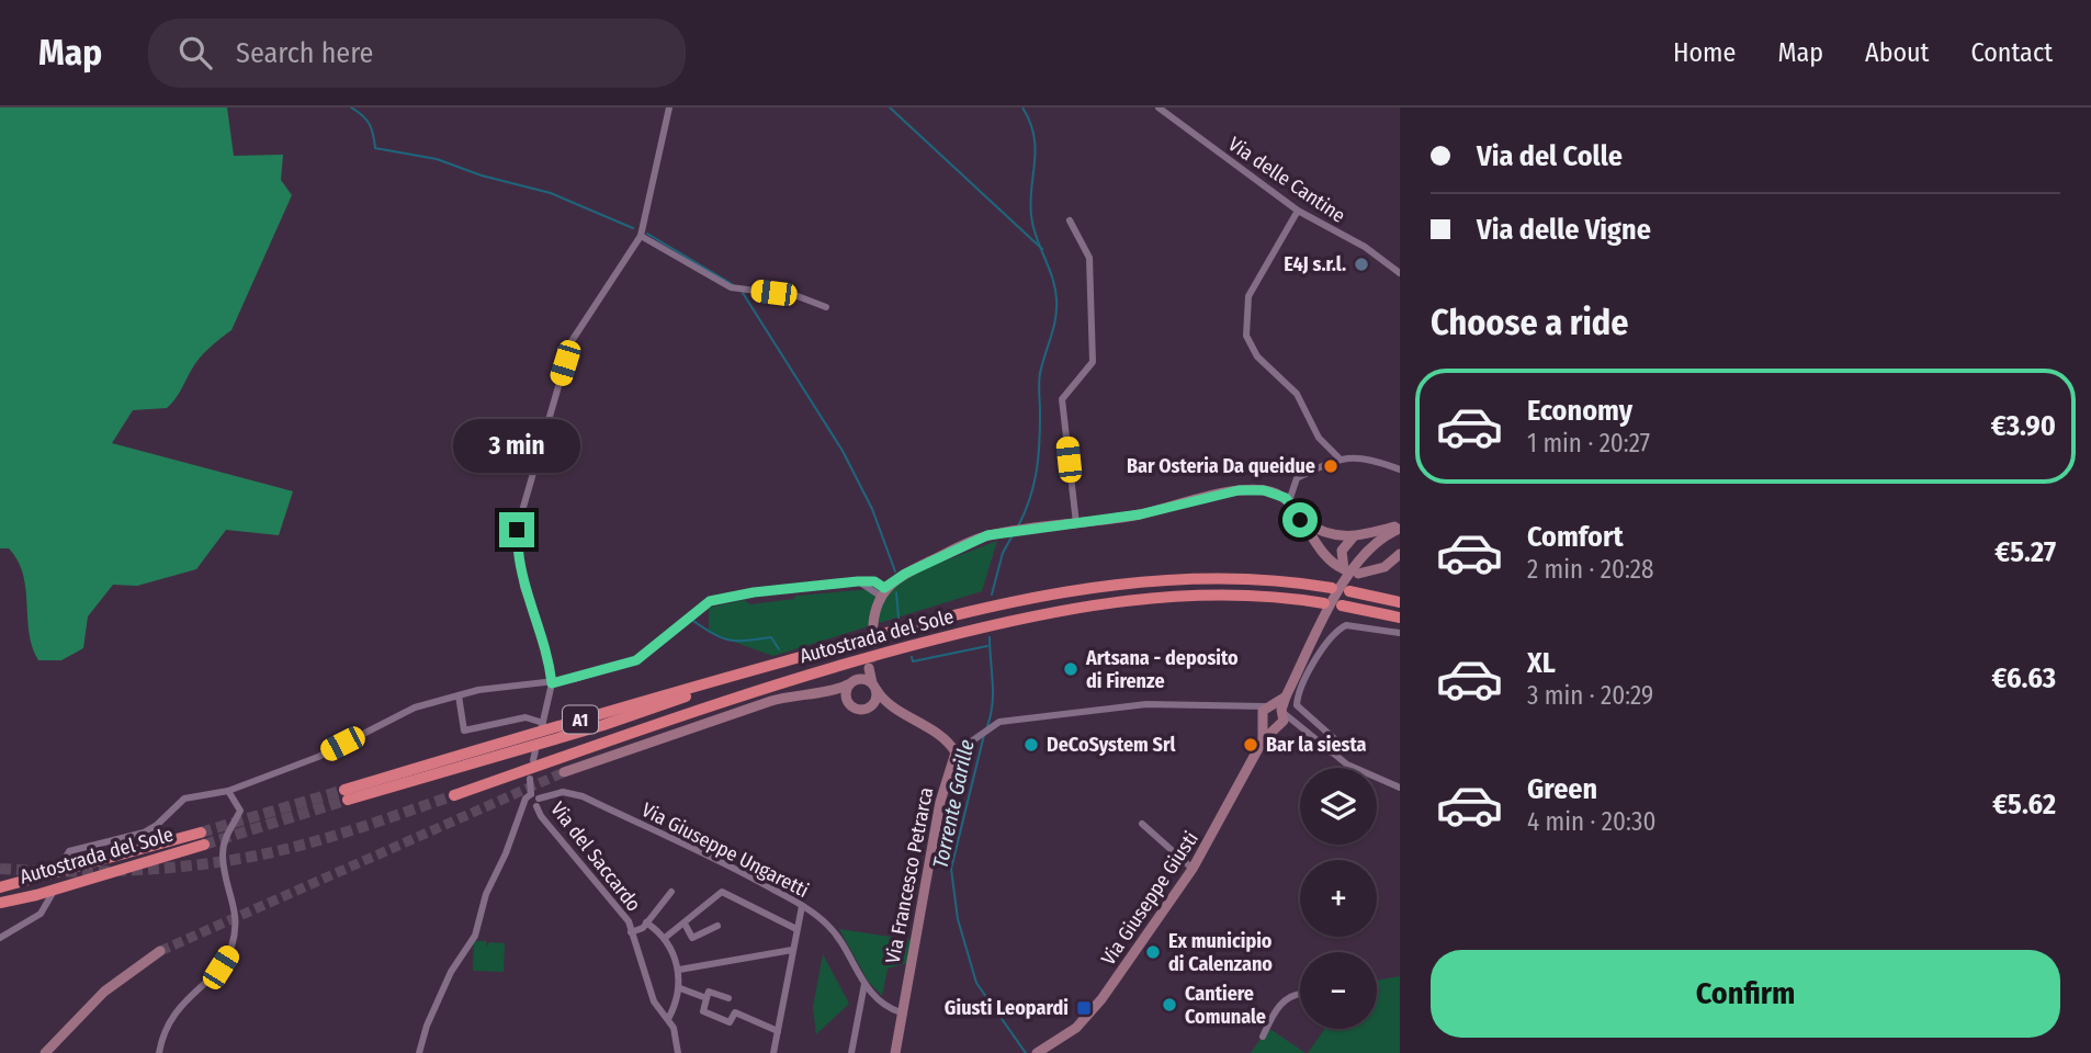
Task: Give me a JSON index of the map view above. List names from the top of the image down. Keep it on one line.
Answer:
{"streets":{"highway":["Autostrada del Sole","A1"],"main road":["Via Francesco Petrarca","Via Giuseppe Giusti"],"street":["Via delle Cantine","Via Giuseppe Ungaretti","Via del Saccardo"]},"crossings":[["Via Giuseppe Ungaretti","Via del Saccardo"],["Via Giuseppe Ungaretti","Via Francesco Petrarca"]],"water":["Torrente Garille"],"places":{"other":["E4J s.r.l.","Bar Osteria Da queidue","Artsana - deposito di Firenze","DeCoSystem Srl","Bar la siesta","Ex municipio di Calenzano","Cantiere Comunale"],"transit":["Giusti Leopardi"]},"page":{"header":"Map","search":"Search here","nav":["Home","Map","About","Contact"],"banner":["Via del Colle","Via delle Vigne"],"heading":"Choose a ride","list":[{"name":"Economy","note":"1 min · 20:27","value":"€3.90"},{"name":"Comfort","note":"2 min · 20:28","value":"€5.27"},{"name":"XL","note":"3 min · 20:29","value":"€6.63"},{"name":"Green","note":"4 min · 20:30","value":"€5.62"}],"bubble":"3 min","map_buttons":["+","−"],"buttons":"Confirm"}}
